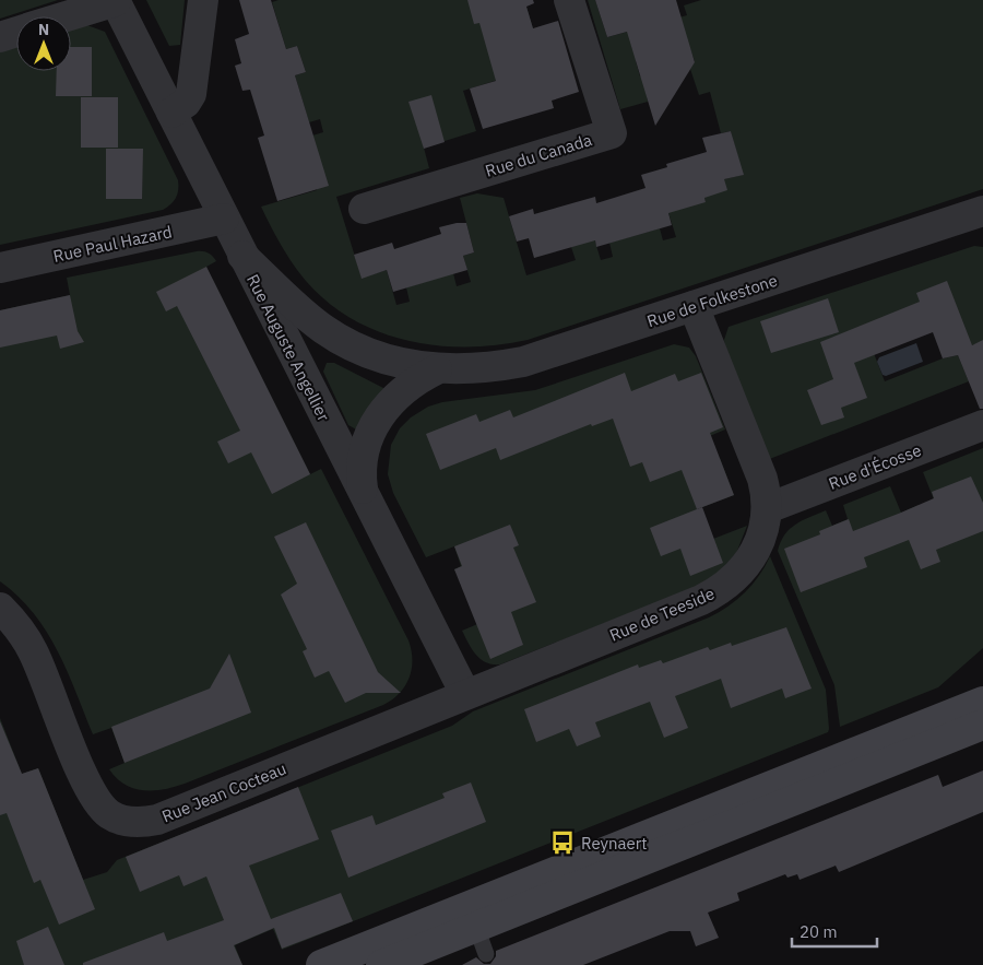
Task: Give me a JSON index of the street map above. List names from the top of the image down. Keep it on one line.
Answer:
{"streets":{"street":["Rue du Canada","Rue Paul Hazard","Rue de Folkestone","Rue Auguste Angellier","Rue d'Écosse","Rue de Teeside","Rue Jean Cocteau"]},"crossings":[["Rue Paul Hazard","Rue Auguste Angellier"],["Rue de Folkestone","Rue Auguste Angellier"],["Rue de Folkestone","Rue de Teeside"],["Rue Auguste Angellier","Rue de Teeside"],["Rue Auguste Angellier","Rue Jean Cocteau"],["Rue d'Écosse","Rue de Teeside"],["Rue de Teeside","Rue Jean Cocteau"]],"places":{"bus stop":["Reynaert"]},"scale_bar":"20 m","north":"top"}
